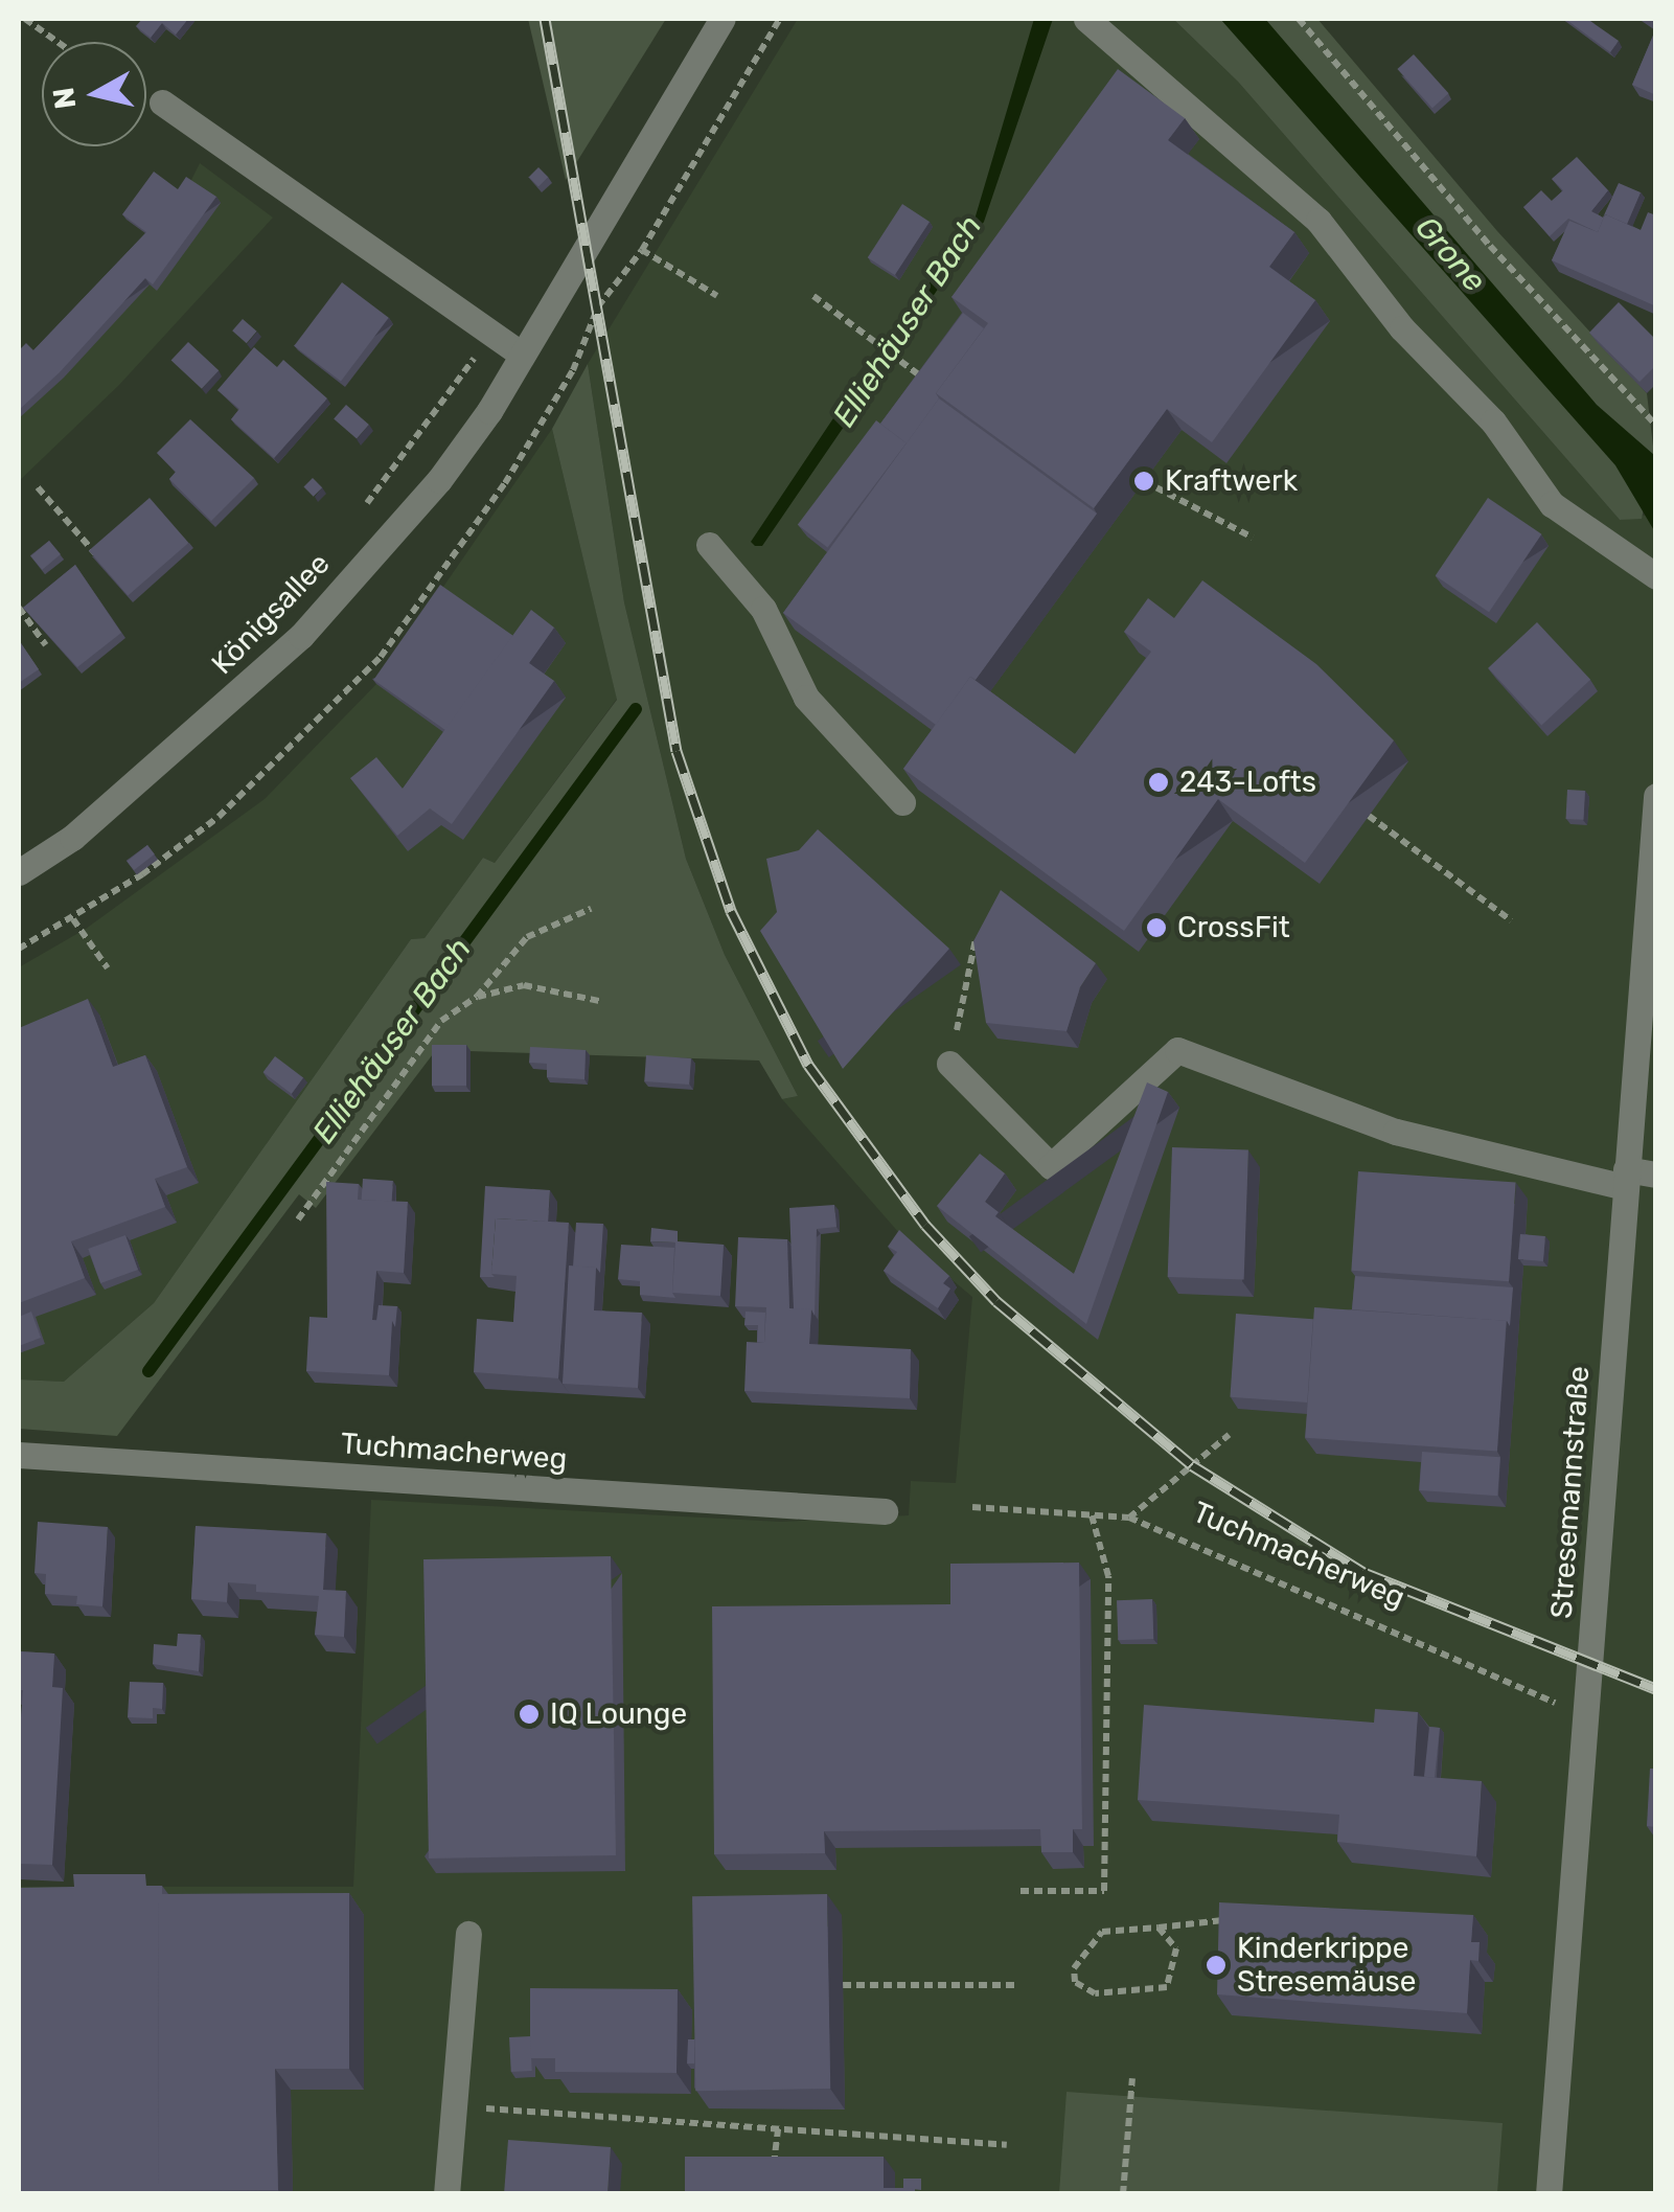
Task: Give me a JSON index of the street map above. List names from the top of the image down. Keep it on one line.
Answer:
{"streets":{"street":["Königsallee","Tuchmacherweg","Stresemannstraße"]},"crossings":[["Tuchmacherweg","Stresemannstraße"]],"water":["Grone","Elliehäuser Bach"],"places":["Kraftwerk","243-Lofts","CrossFit","IQ Lounge","Kinderkrippe Stresemäuse"],"north":"left"}
